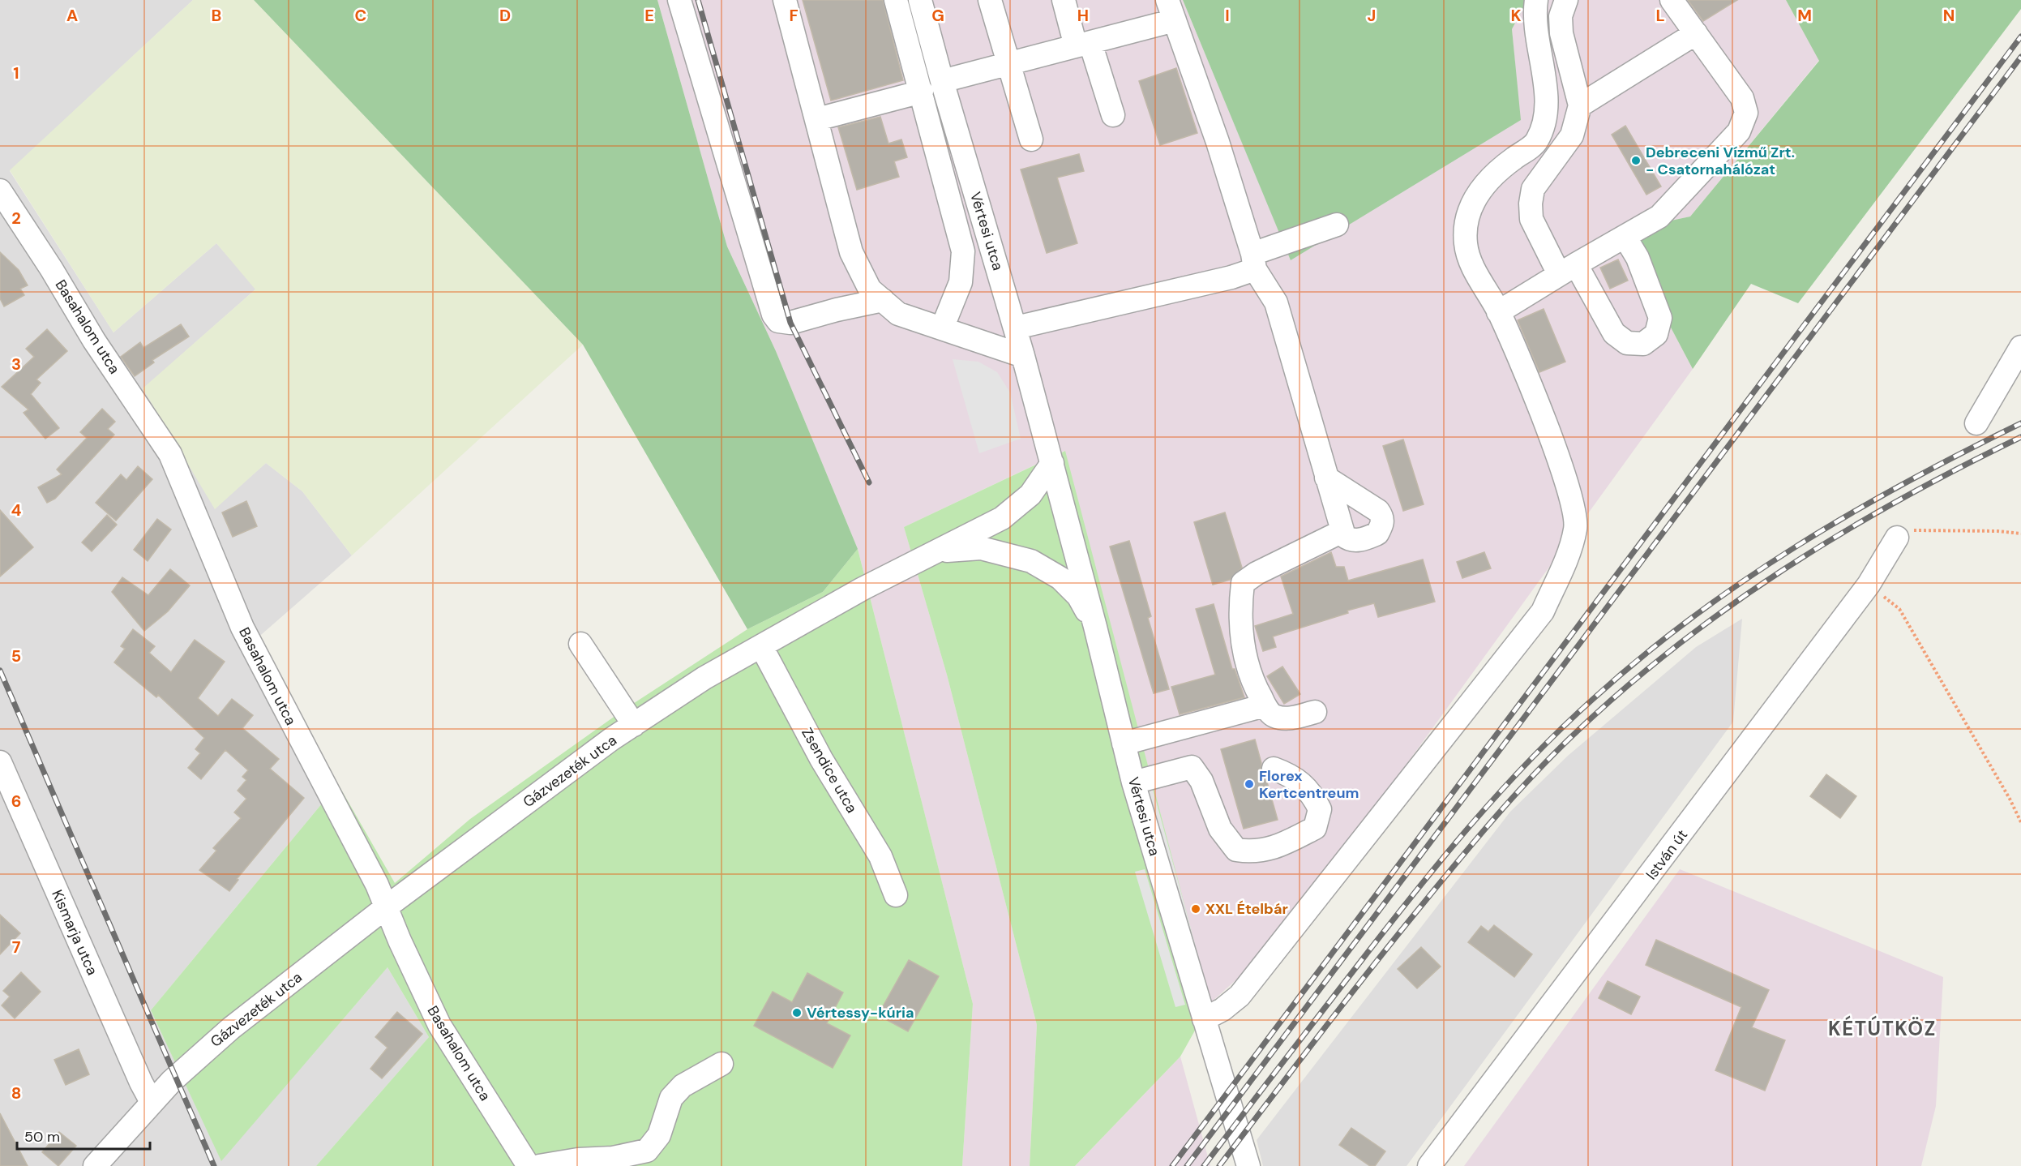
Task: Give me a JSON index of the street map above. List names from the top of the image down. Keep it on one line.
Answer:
{"streets":{"street":["Vértesi utca","Basahalom utca","Zsendice utca","Gázvezeték utca","István út","Kismarja utca"]},"crossings":[["Vértesi utca","Gázvezeték utca"],["Basahalom utca","Gázvezeték utca"],["Zsendice utca","Gázvezeték utca"],["Gázvezeték utca","Kismarja utca"]],"districts":["KÉTÚTKÖZ"],"places":["Debreceni Vízmű Zrt. - Csatornahálózat","Florex Kertcentreum","XXL Ételbár","Vértessy-kúria"],"scale_bar":"50 m","grid":{"columns":["A","B","C","D","E","F","G","H","I","J","K","L","M","N"],"rows":["1","2","3","4","5","6","7","8"]}}
